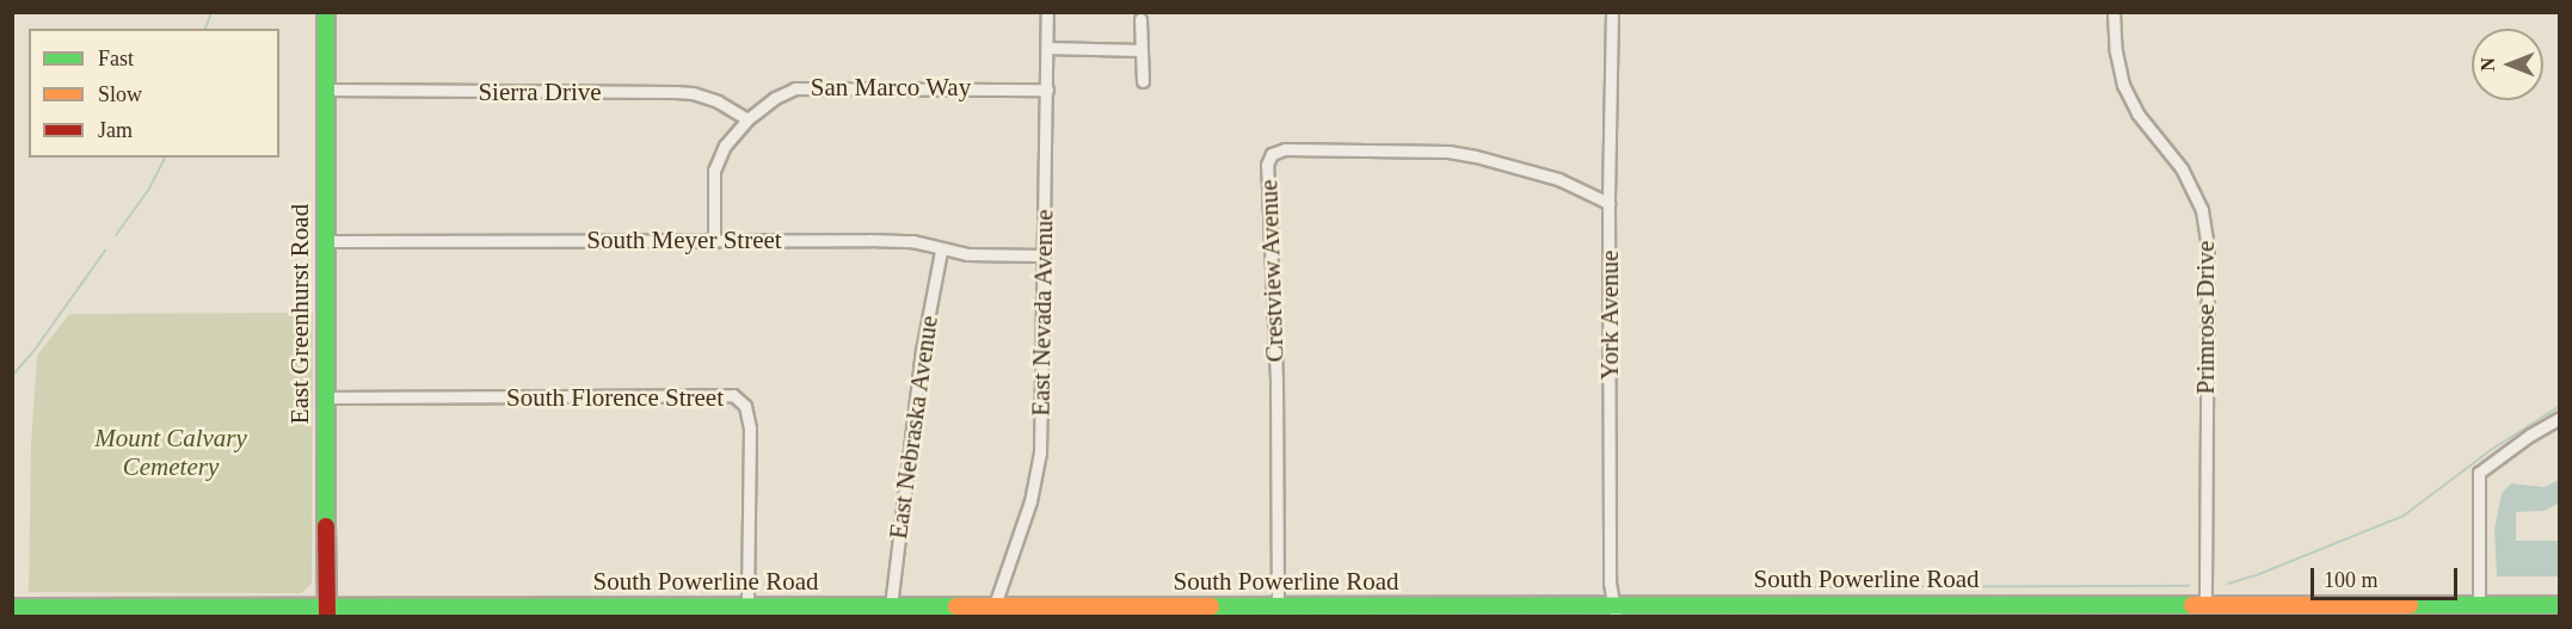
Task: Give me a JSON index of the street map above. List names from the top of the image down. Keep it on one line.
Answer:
{"streets":{"street":["San Marco Way","Sierra Drive","South Meyer Street","Crestview Avenue","East Nevada Avenue","East Greenhurst Road","York Avenue","Primrose Drive","South Florence Street","East Nebraska Avenue","South Powerline Road"]},"crossings":[["San Marco Way","Sierra Drive"],["San Marco Way","South Meyer Street"],["San Marco Way","East Nevada Avenue"],["Sierra Drive","East Greenhurst Road"],["South Meyer Street","East Nevada Avenue"],["South Meyer Street","East Greenhurst Road"],["South Meyer Street","East Nebraska Avenue"],["Crestview Avenue","York Avenue"],["Crestview Avenue","South Powerline Road"],["East Nevada Avenue","South Powerline Road"],["East Greenhurst Road","South Florence Street"],["East Greenhurst Road","South Powerline Road"],["York Avenue","South Powerline Road"],["Primrose Drive","South Powerline Road"],["South Florence Street","South Powerline Road"],["East Nebraska Avenue","South Powerline Road"]],"parks":["Mount Calvary Cemetery"],"legend":["Fast","Slow","Jam"],"scale_bar":"100 m","north":"left"}
